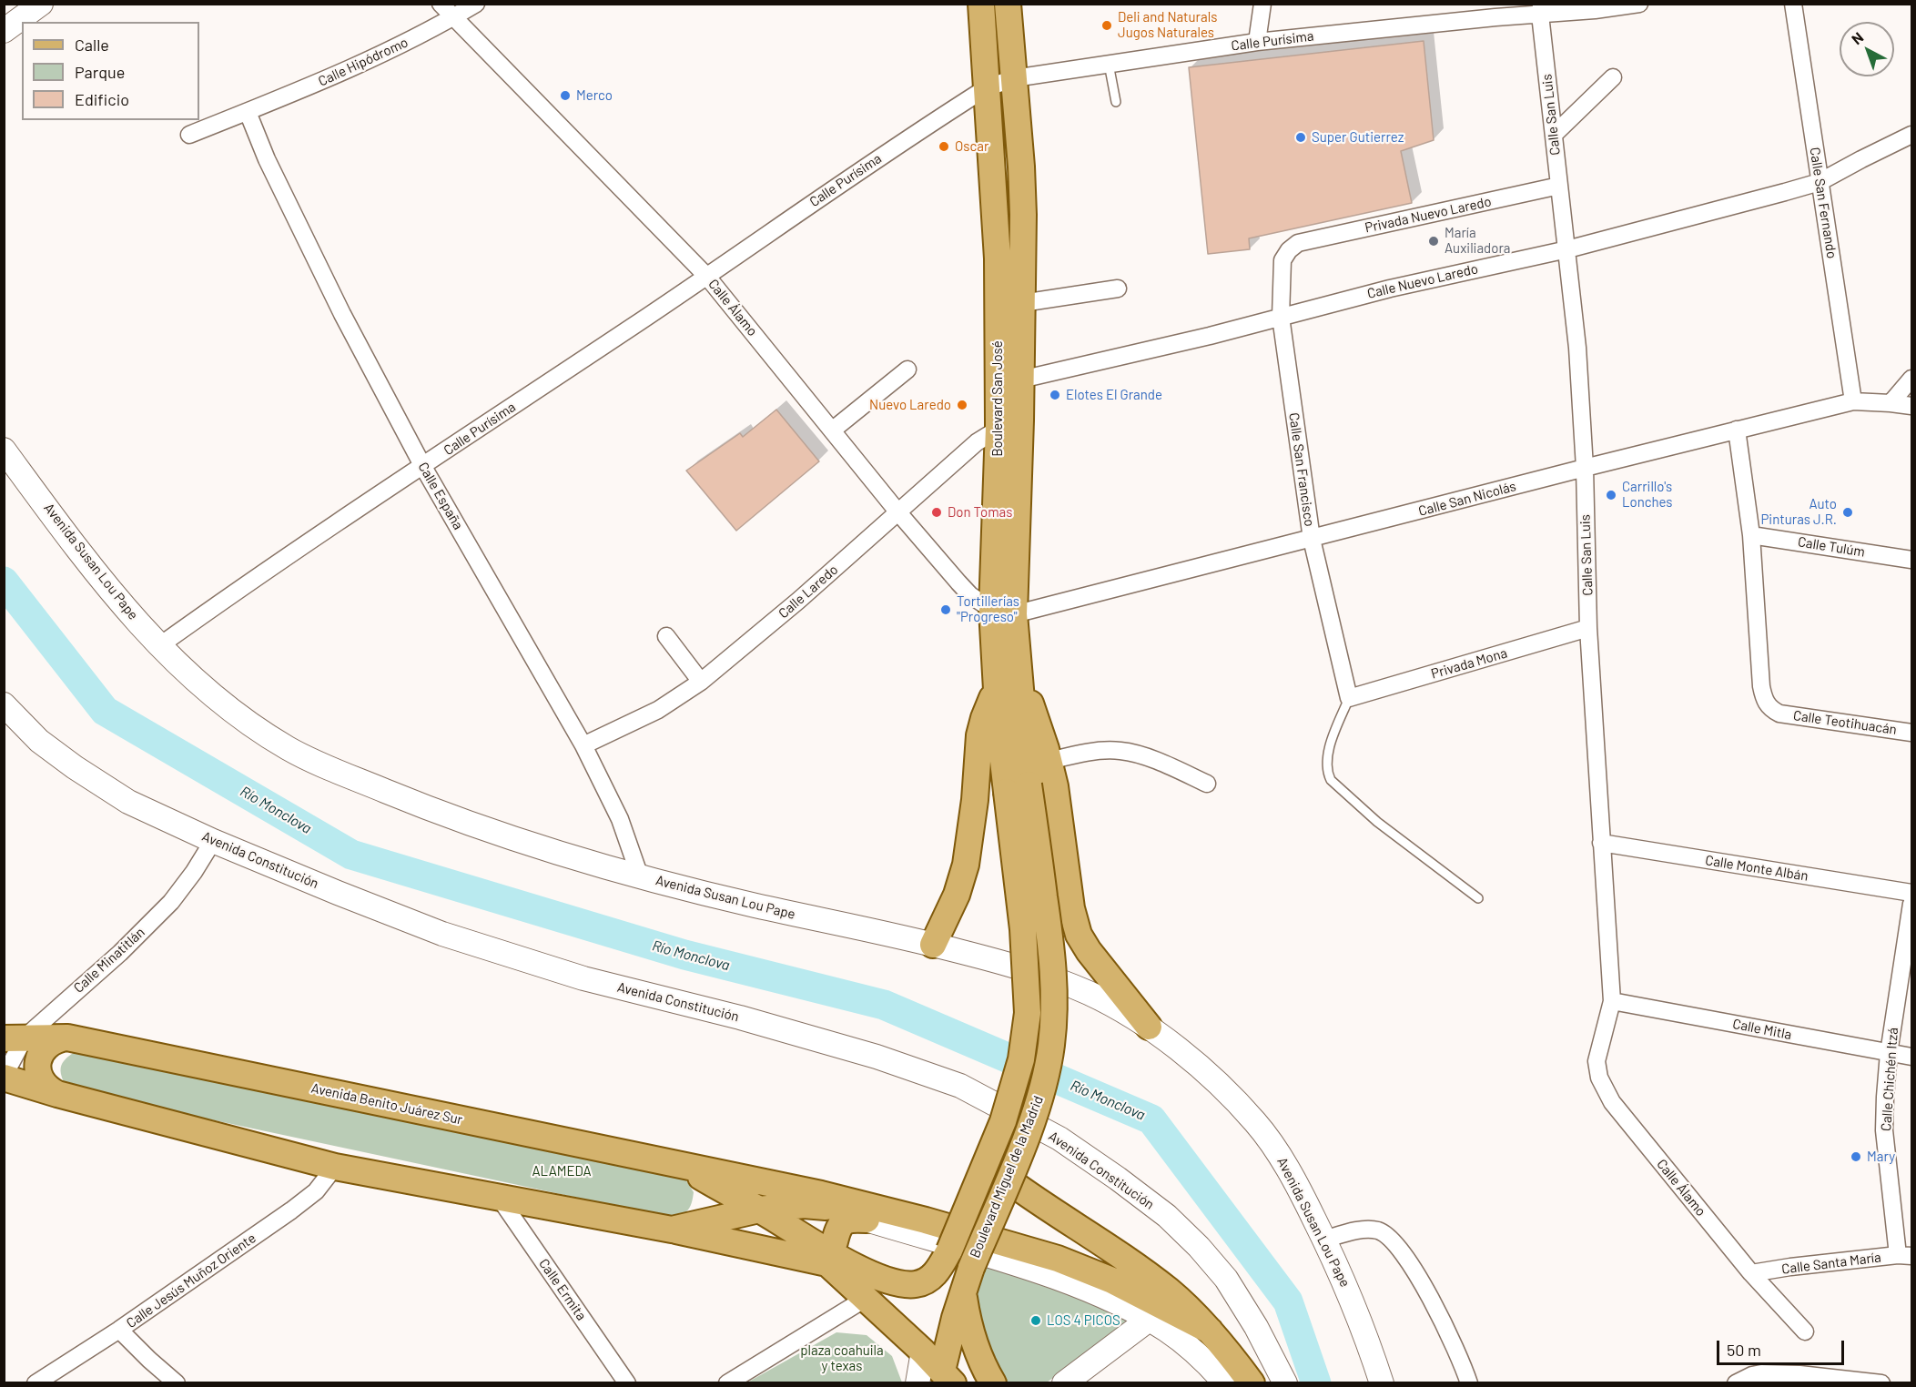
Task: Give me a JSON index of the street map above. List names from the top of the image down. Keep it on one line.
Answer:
{"streets":{"main road":["Boulevard San José","Avenida Benito Juárez Sur","Boulevard Miguel de la Madrid"],"street":["Calle Purísima","Calle Hipódromo","Calle San Luis","Calle San Fernando","Privada Nuevo Laredo","Calle Nuevo Laredo","Calle Álamo","Calle San Francisco","Calle España","Calle San Nicolás","Calle Tulúm","Avenida Susan Lou Pape","Calle Laredo","Privada Mona","Calle Teotihuacán","Avenida Constitución","Calle Monte Albán","Calle Minatitlán","Calle Mitla","Calle Chichén Itzá","Calle Santa María","Calle Jesús Muñoz Oriente","Calle Ermita"]},"crossings":[["Calle Purísima","Calle San Luis"],["Calle Purísima","Calle Álamo"],["Calle Purísima","Boulevard San José"],["Calle Purísima","Calle España"],["Calle Purísima","Avenida Susan Lou Pape"],["Calle Hipódromo","Calle Álamo"],["Calle Hipódromo","Calle España"],["Calle San Luis","Privada Nuevo Laredo"],["Calle San Luis","Calle Nuevo Laredo"],["Calle San Luis","Calle Álamo"],["Calle San Luis","Calle San Nicolás"],["Calle San Luis","Privada Mona"],["Calle San Luis","Calle Monte Albán"],["Calle San Luis","Calle Mitla"],["Calle San Fernando","Calle Nuevo Laredo"],["Calle San Fernando","Calle San Nicolás"],["Privada Nuevo Laredo","Calle San Francisco"],["Calle Nuevo Laredo","Boulevard San José"],["Calle Nuevo Laredo","Calle San Francisco"],["Calle Álamo","Boulevard San José"],["Calle Álamo","Calle San Nicolás"],["Calle Álamo","Calle Laredo"],["Calle Álamo","Calle Santa María"],["Boulevard San José","Calle San Nicolás"],["Boulevard San José","Calle Laredo"],["Boulevard San José","Boulevard Miguel de la Madrid"],["Calle San Francisco","Calle San Nicolás"],["Calle San Francisco","Privada Mona"],["Calle España","Avenida Susan Lou Pape"],["Calle España","Calle Laredo"],["Calle Tulúm","Calle Teotihuacán"],["Avenida Constitución","Calle Minatitlán"],["Calle Minatitlán","Avenida Benito Juárez Sur"],["Calle Mitla","Calle Chichén Itzá"],["Calle Chichén Itzá","Calle Santa María"],["Avenida Benito Juárez Sur","Boulevard Miguel de la Madrid"]],"water":["Río Monclova"],"parks":["ALAMEDA","plaza coahuila y texas"],"places":["Deli and Naturals Jugos Naturales","Merco","Super Gutierrez","Oscar","María Auxiliadora","Elotes El Grande","Nuevo Laredo","Carrillo's Lonches","Don Tomas","Auto Pinturas J.R.","Tortillerías \"Progreso\"","Mary","LOS 4 PICOS"],"legend":["Calle","Parque","Edificio"],"scale_bar":"50 m","north":"top left"}
